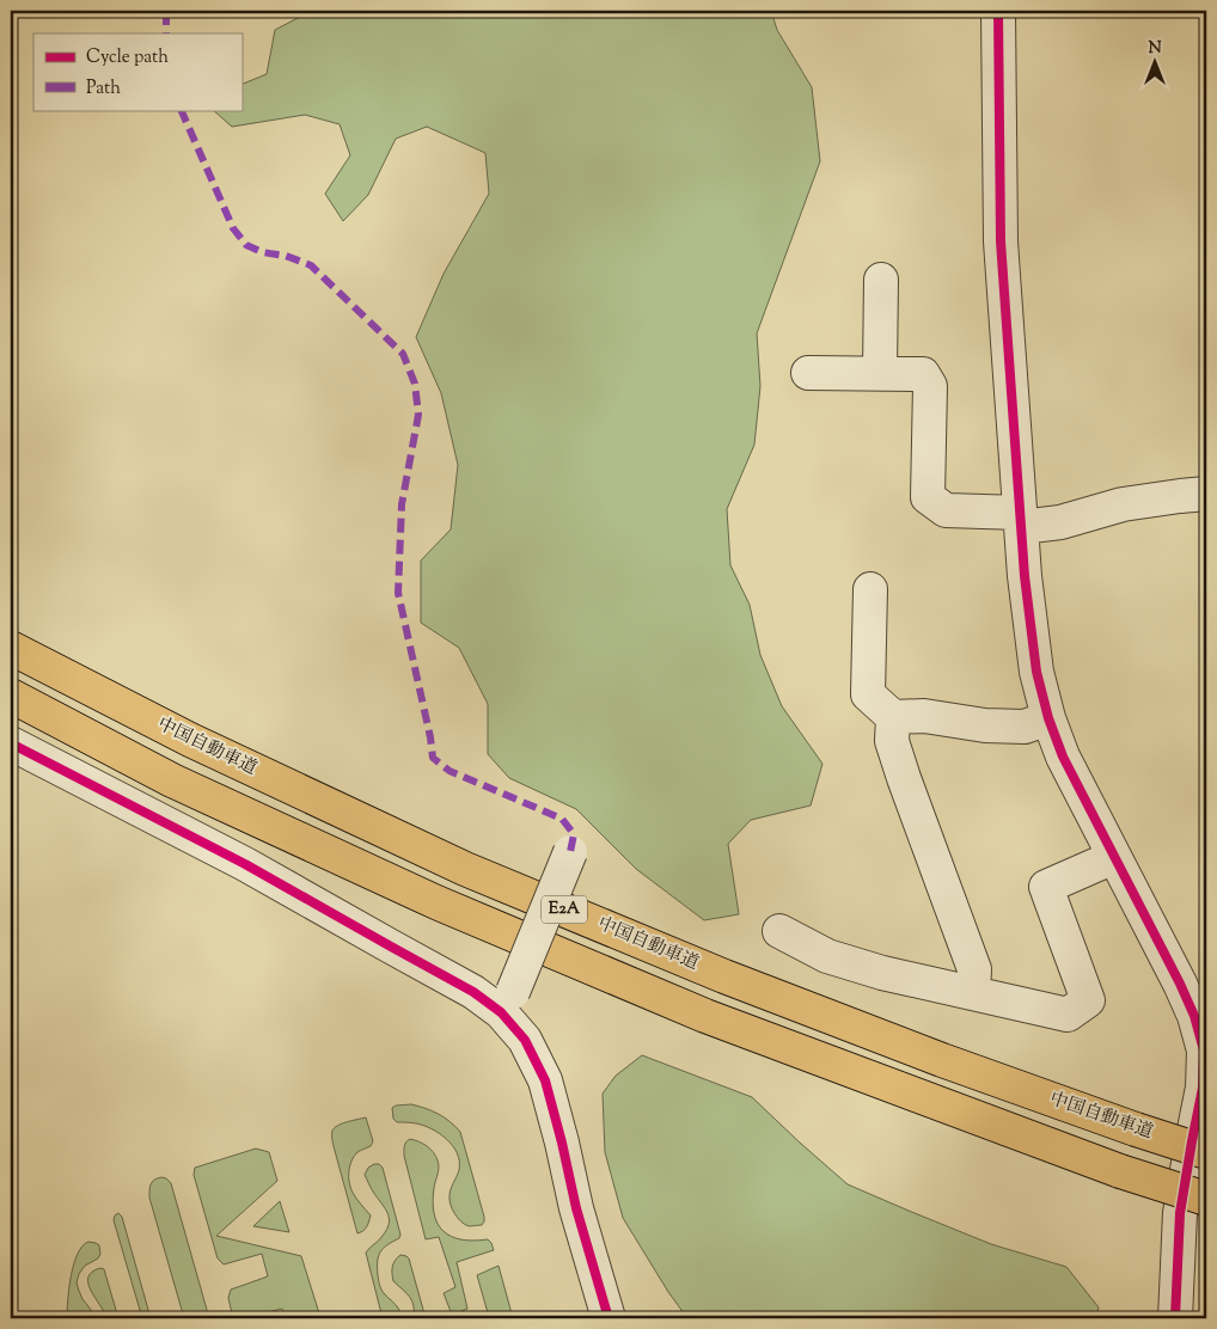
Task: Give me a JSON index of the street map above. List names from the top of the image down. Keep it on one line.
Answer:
{"streets":{"highway":["中国自動車道","E2A"]},"legend":["Cycle path","Path"],"north":"top"}
